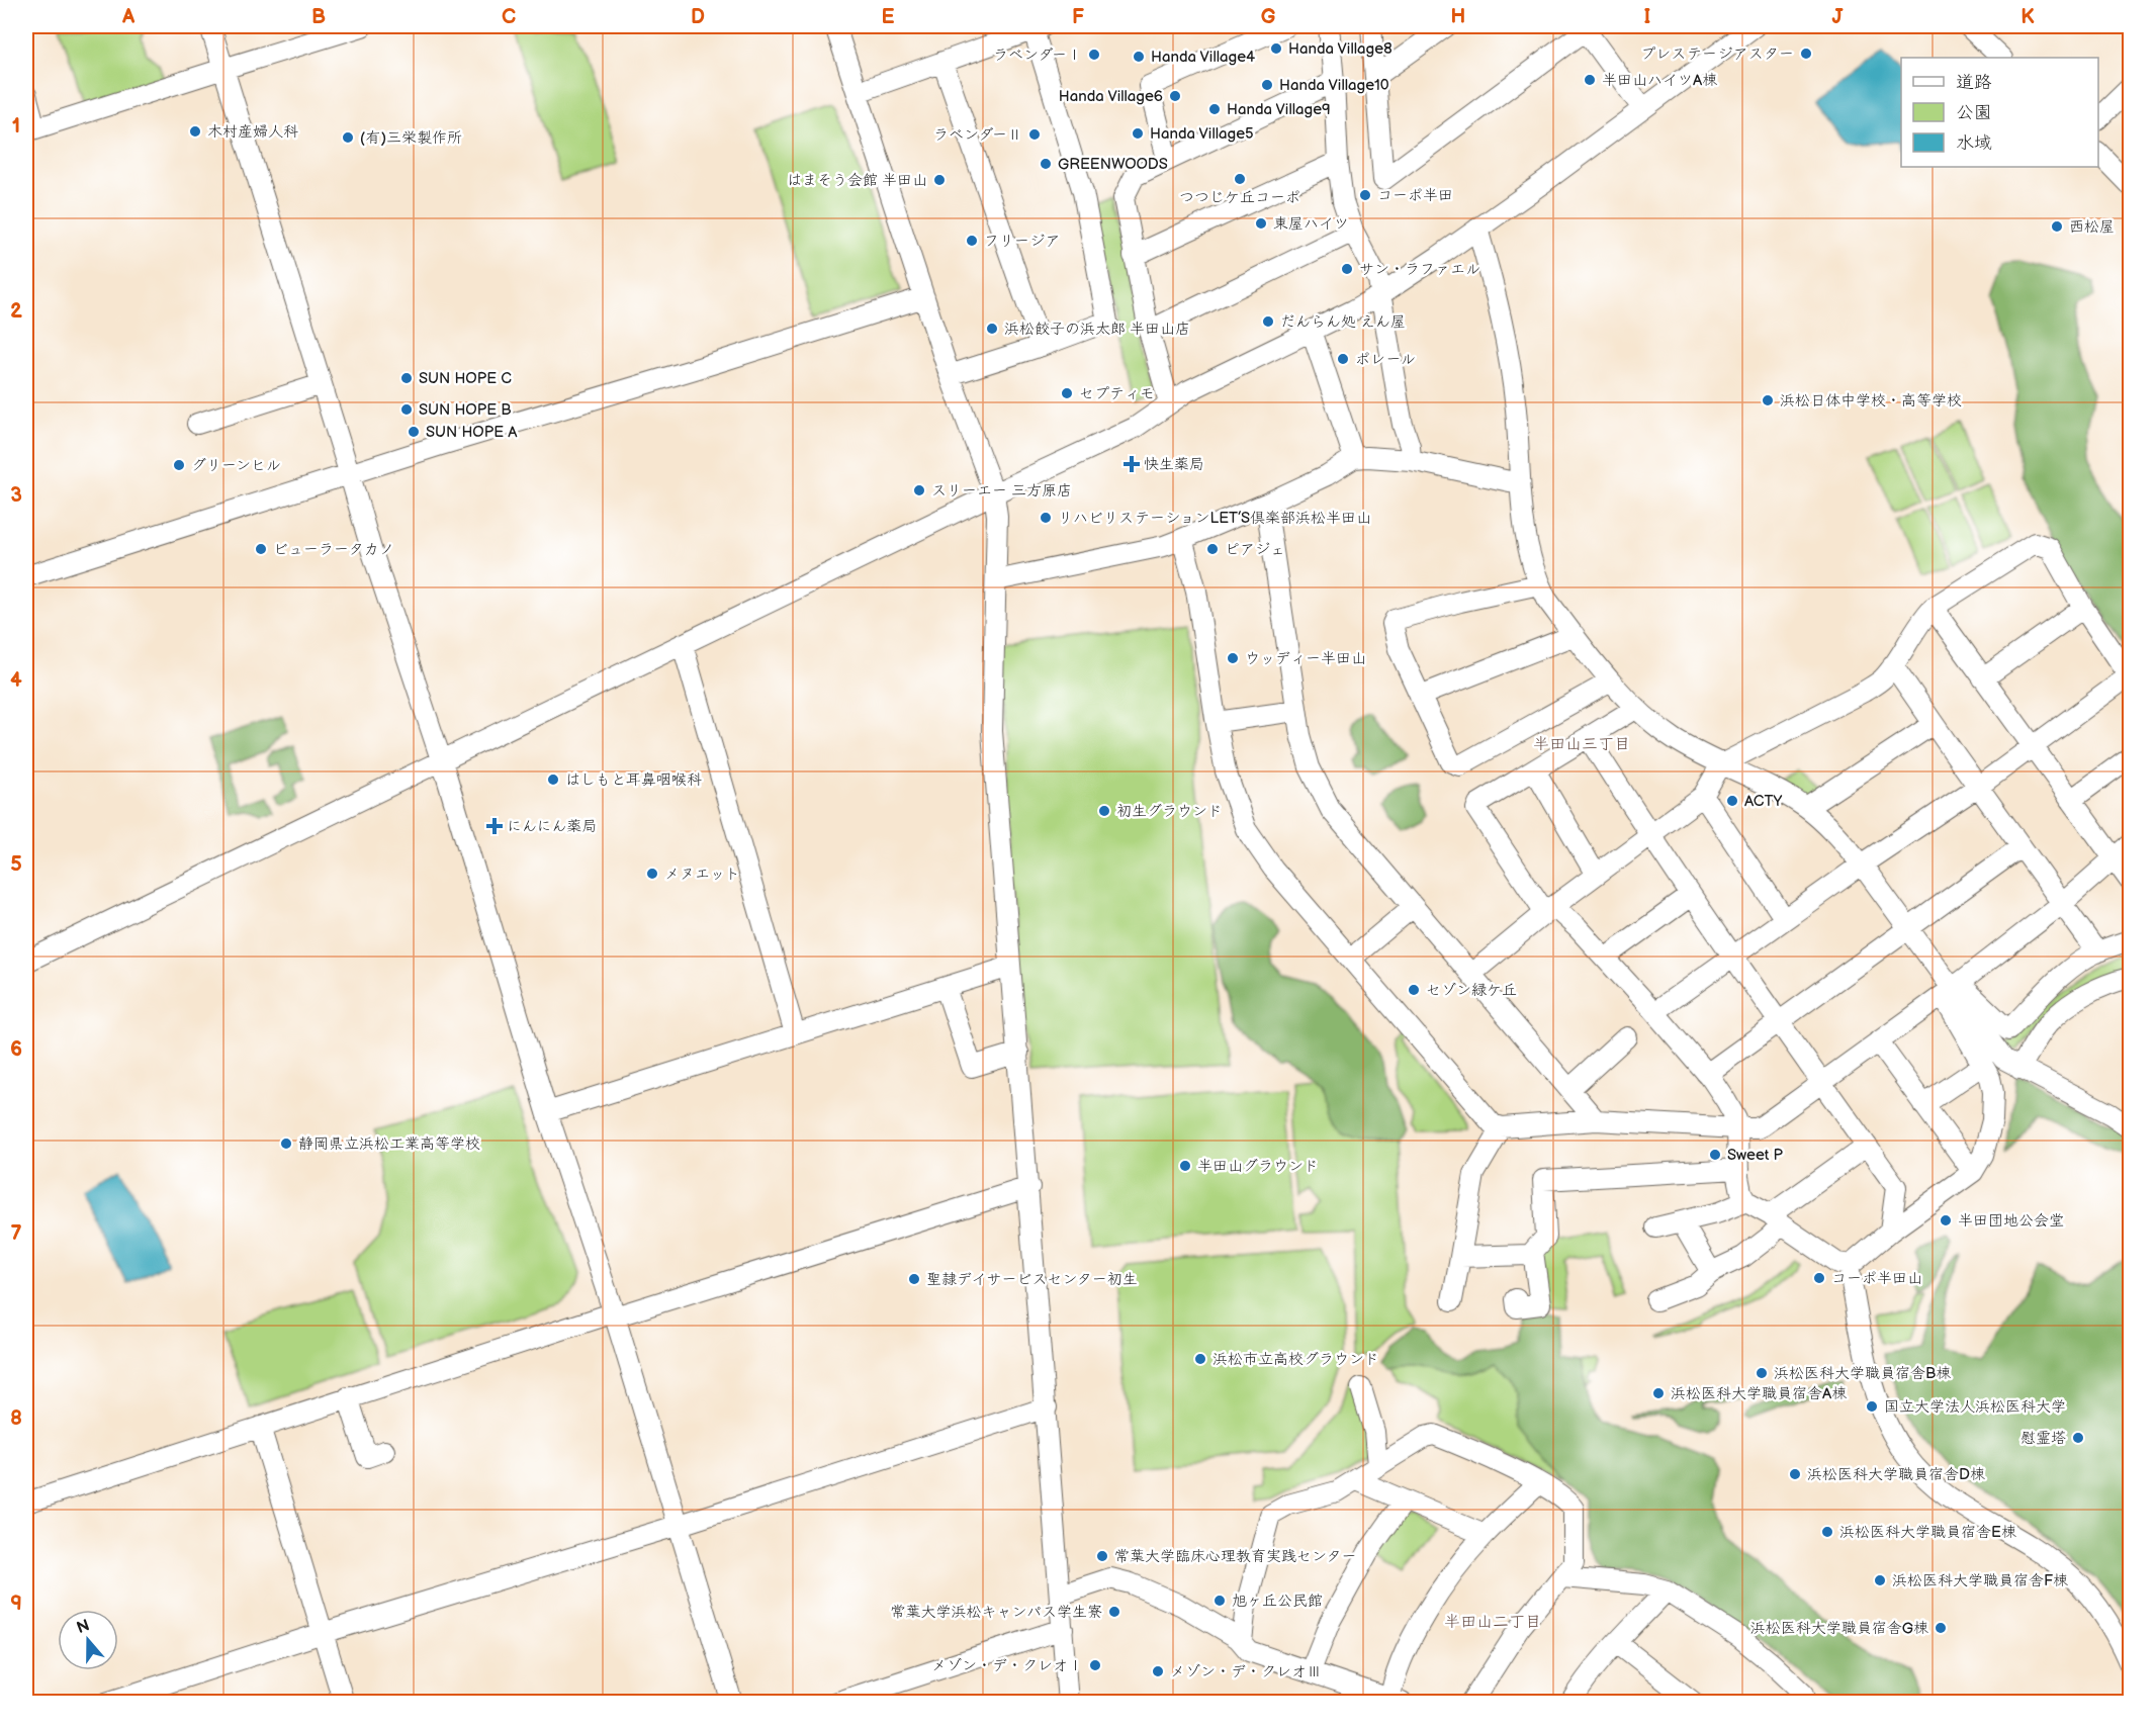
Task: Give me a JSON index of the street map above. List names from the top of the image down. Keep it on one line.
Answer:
{"districts":["半田山三丁目","半田山二丁目"],"places":{"other":["Handa Village8","プレステージアスター","ラベンダーⅠ","Handa Village4","半田山ハイツA棟","Handa Village10","Handa Village6","Handa Village9","木村産婦人科","Handa Village5","ラベンダーⅡ","(有)三栄製作所","GREENWOODS","つつじケ丘コーポ","はまそう会館 半田山","コーポ半田","東屋ハイツ","西松屋","フリージア","サン・ラファエル","だんらん処 えん屋","浜松餃子の浜太郎 半田山店","ポレール","SUN HOPE C","セプティモ","浜松日体中学校・高等学校","SUN HOPE B","SUN HOPE A","グリーンヒル","スリーエー 三方原店","リハビリステーションLET’S倶楽部浜松半田山","ビューラータカノ","ピアジェ","ウッディー半田山","はしもと耳鼻咽喉科","ACTY","初生グラウンド","メヌエット","セゾン緑ケ丘","静岡県立浜松工業高等学校","Sweet P","半田山グラウンド","半田団地公会堂","コーポ半田山","聖隷デイサービスセンター初生","浜松市立高校グラウンド","浜松医科大学職員宿舎B棟","浜松医科大学職員宿舎A棟","国立大学法人浜松医科大学","慰霊塔","浜松医科大学職員宿舎D棟","浜松医科大学職員宿舎E棟","常葉大学臨床心理教育実践センター","浜松医科大学職員宿舎F棟","旭ヶ丘公民館","常葉大学浜松キャンパス学生寮","浜松医科大学職員宿舎G棟","メゾン・デ・クレオⅠ","メゾン・デ・クレオⅢ"],"health":["快生薬局","にんにん薬局"]},"legend":["道路","公園","水域"],"north":"top","grid":{"columns":["A","B","C","D","E","F","G","H","I","J","K"],"rows":["1","2","3","4","5","6","7","8","9"]}}
